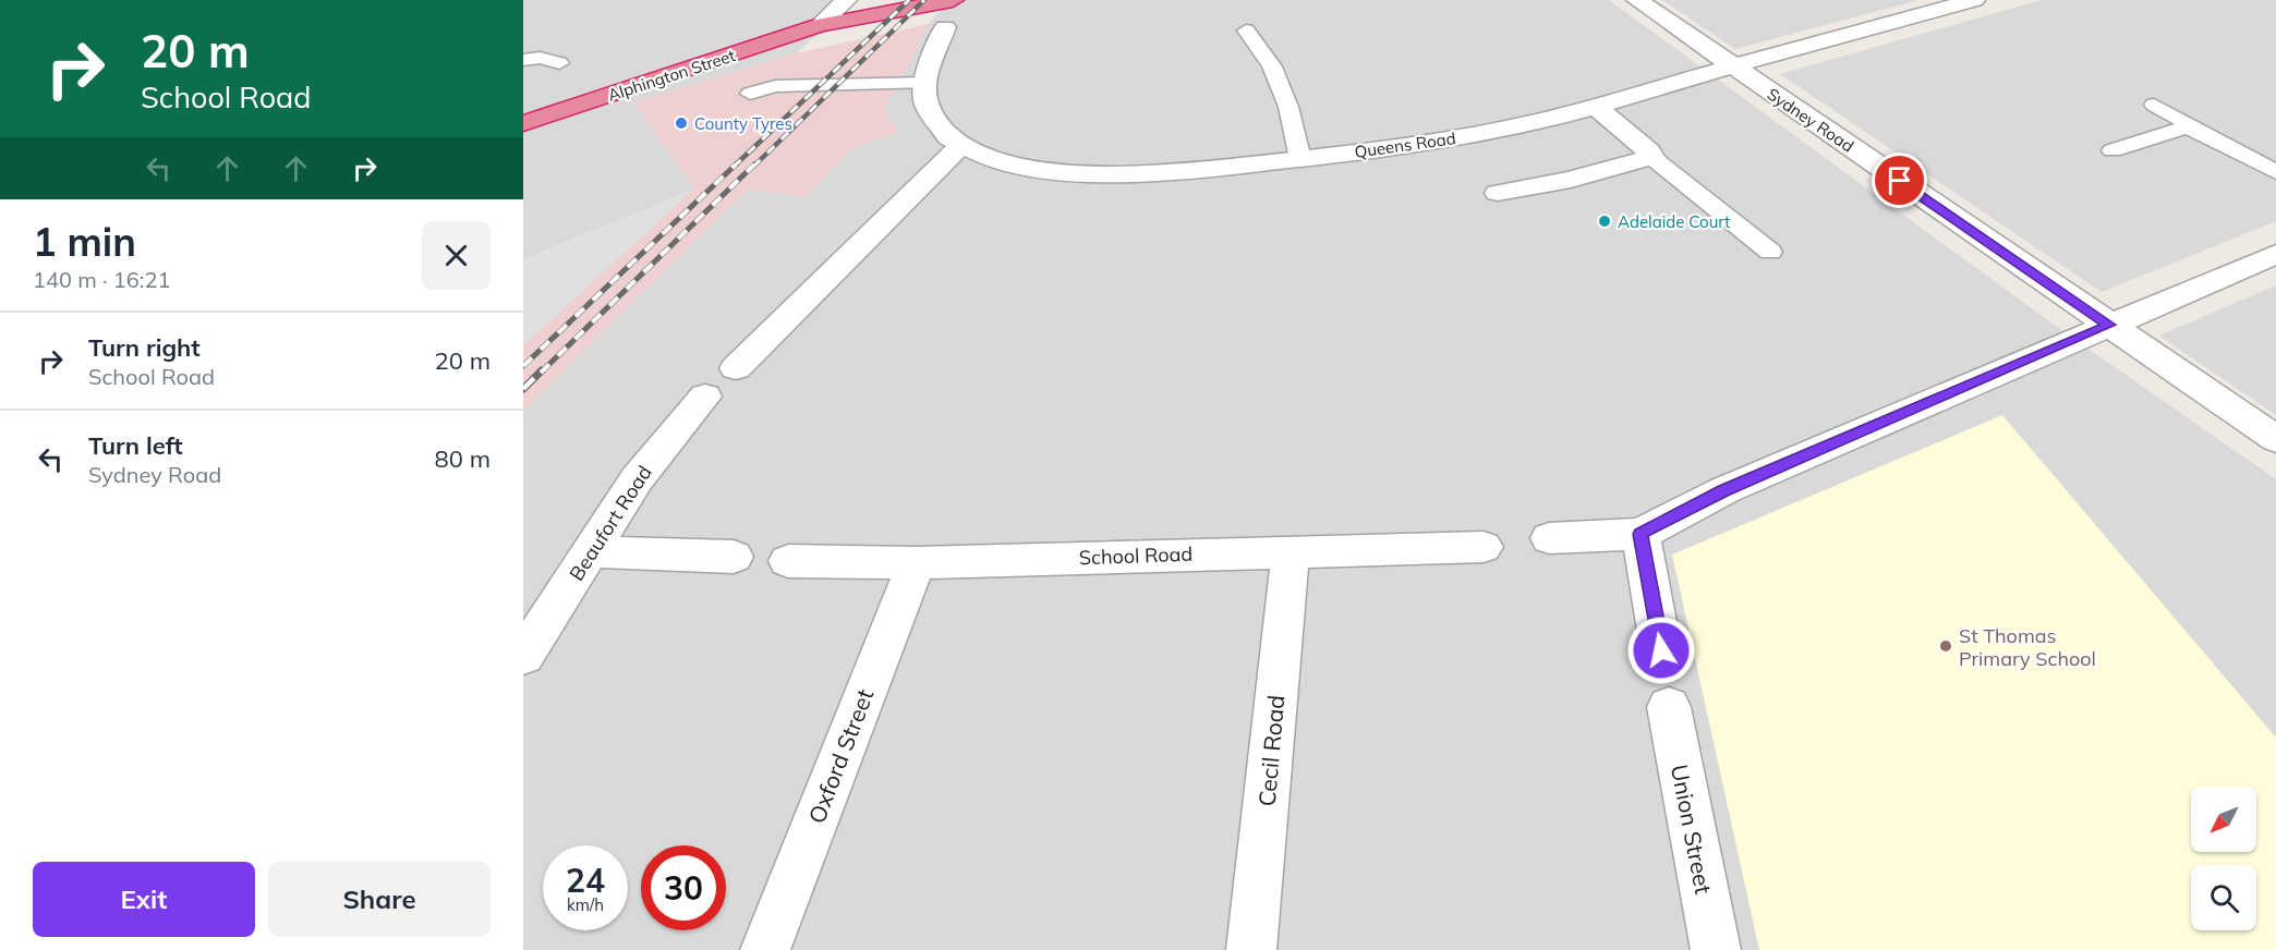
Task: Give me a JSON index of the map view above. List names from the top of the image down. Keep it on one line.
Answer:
{"streets":{"highway":["Alphington Street"],"street":["Sydney Road","Queens Road","Beaufort Road","School Road","Cecil Road","Oxford Street","Union Street"]},"crossings":[["Sydney Road","Queens Road"],["School Road","Cecil Road"],["School Road","Oxford Street"]],"places":["County Tyres","Adelaide Court","St Thomas Primary School"],"north":"bottom left","page":{"turn":["20 m","School Road"],"heading":["1 min","140 m · 16:21"],"list":[{"name":"Turn right","note":"School Road","value":"20 m"},{"name":"Turn left","note":"Sydney Road","value":"80 m"}],"speed":"24 km/h","limit":"30","buttons":["Exit","Share"]}}
